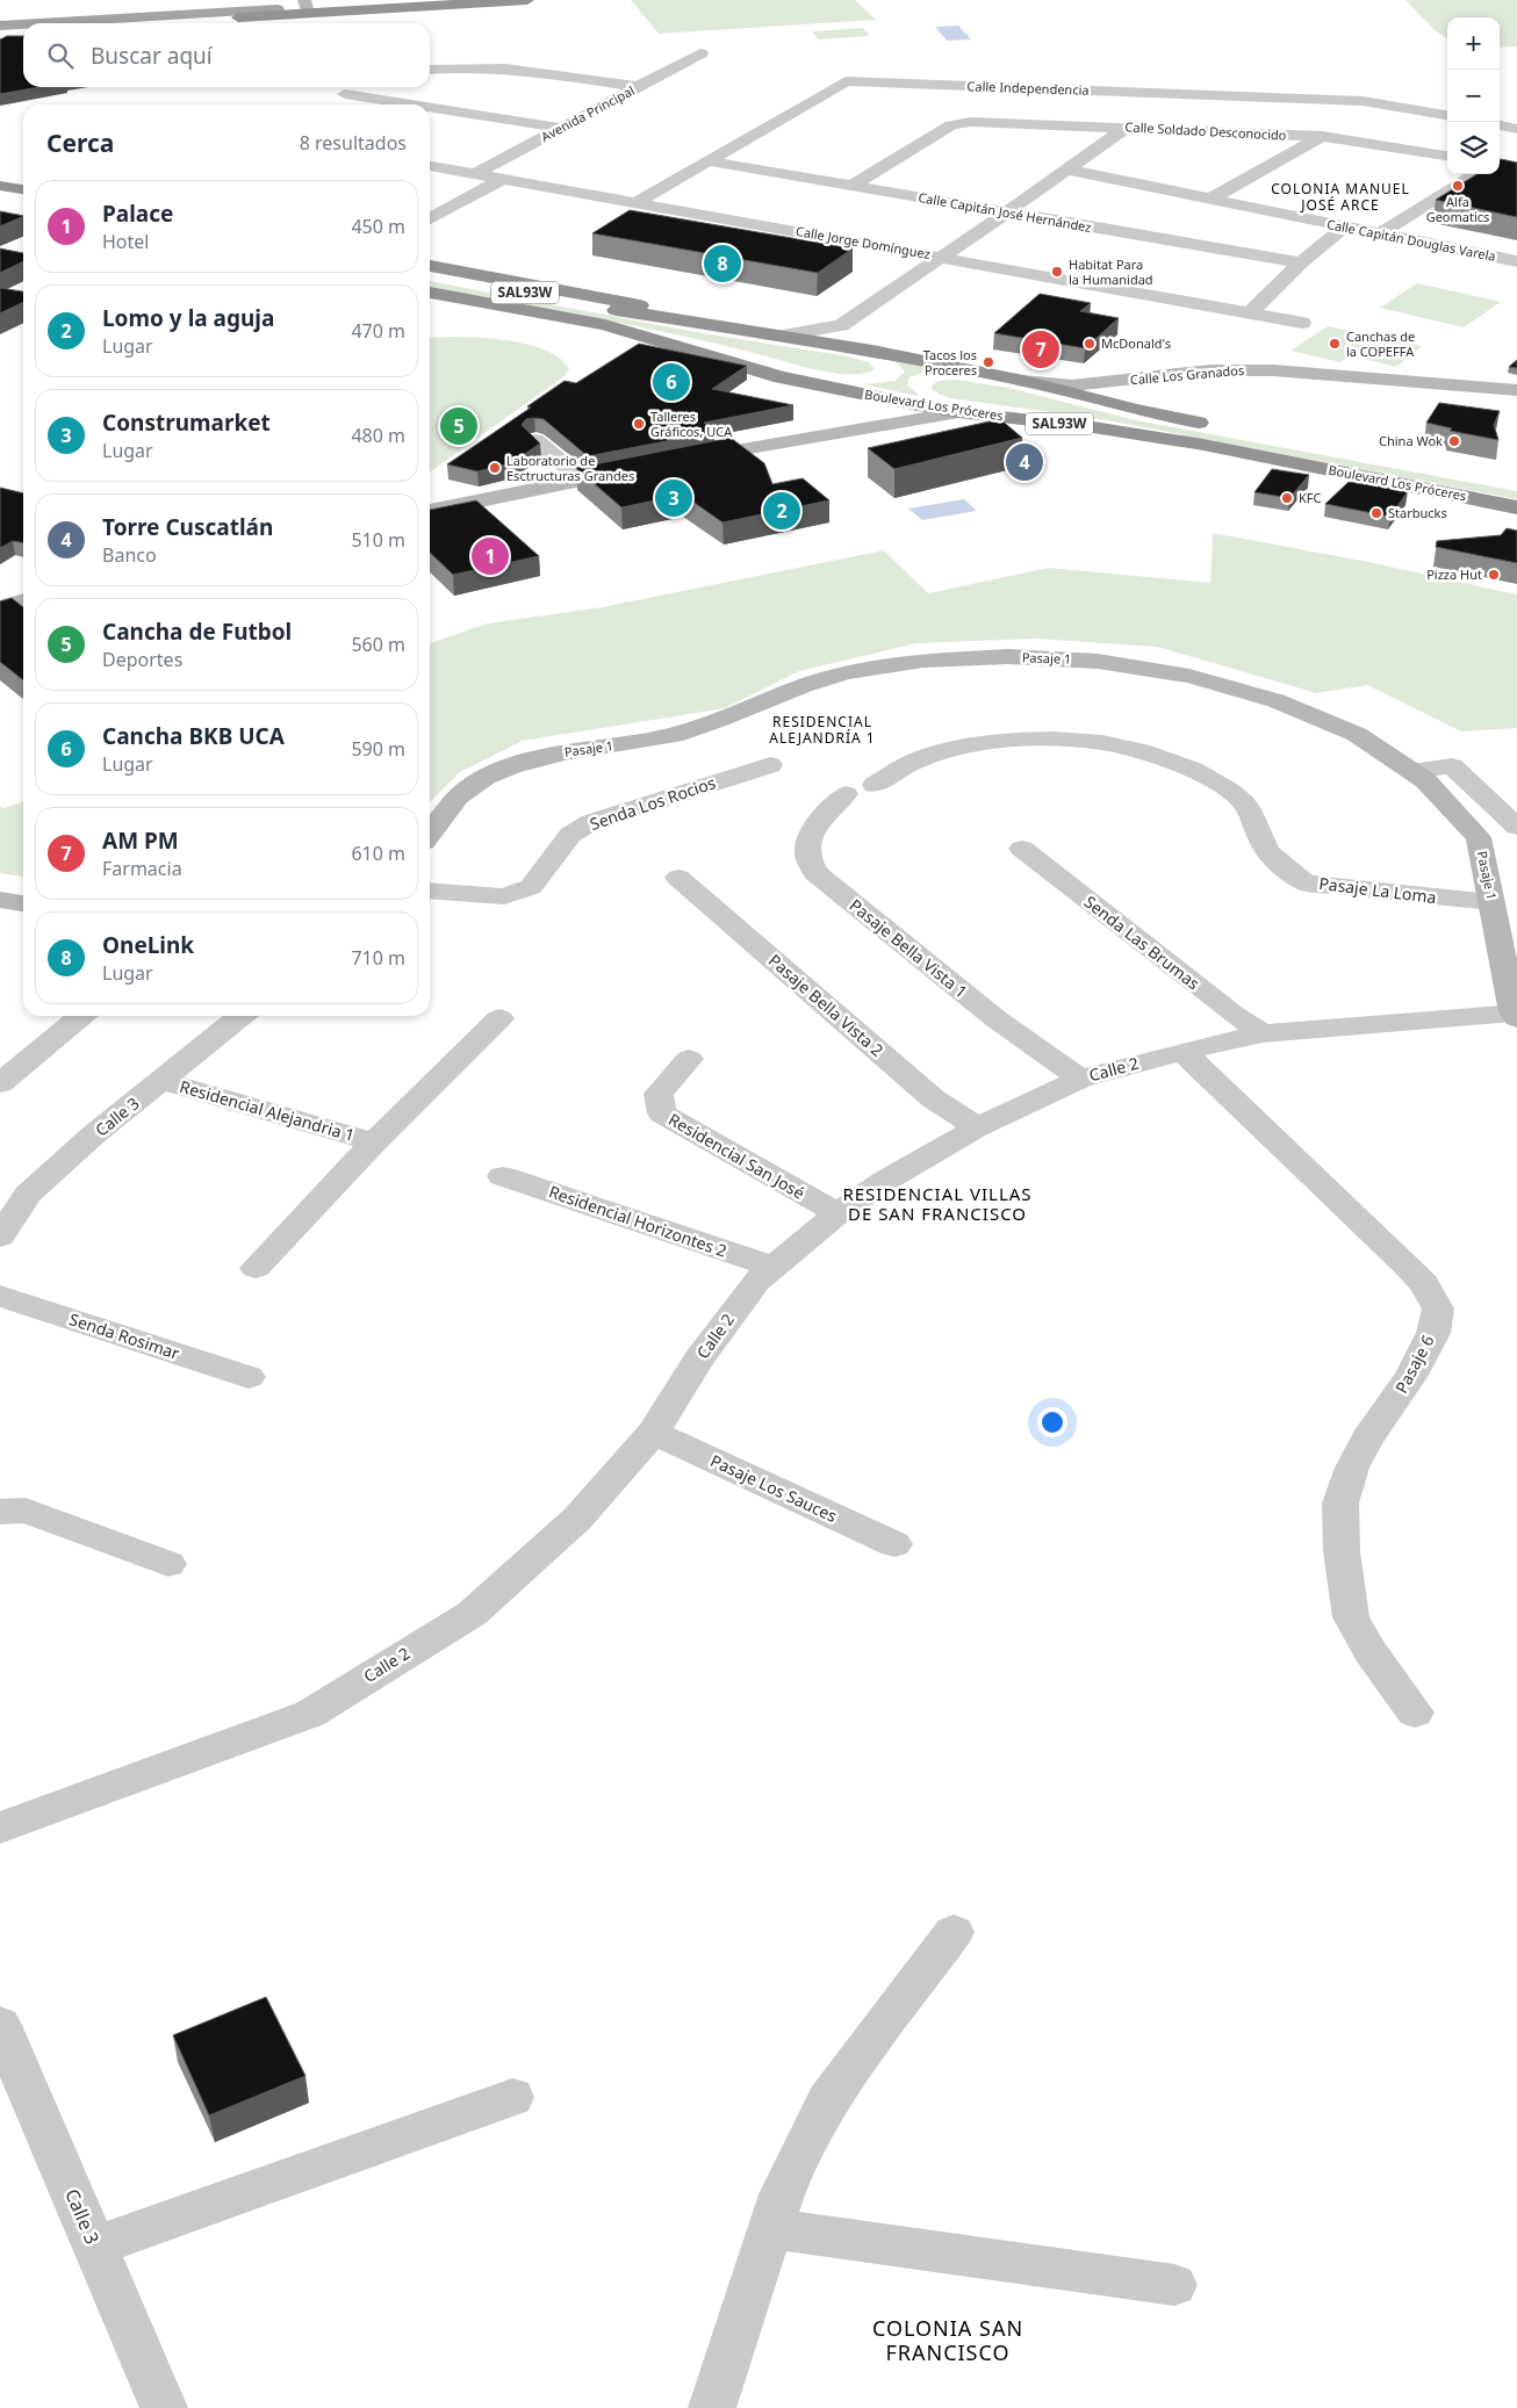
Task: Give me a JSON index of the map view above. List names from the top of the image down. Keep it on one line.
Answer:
{"streets":{"highway":["SAL93W","Boulevard Los Próceres"],"street":["Calle Independencia","Avenida Principal","Calle Soldado Desconocido","Calle Capitán José Hernández","Calle Capitán Douglas Varela","Calle Jorge Domínguez","Calle Los Granados","Pasaje 1","Senda Los Rocios","Pasaje La Loma","Senda Las Brumas","Pasaje Bella Vista 1","Pasaje Bella Vista 2","Calle 2","Residencial Alejandria 1","Calle 3","Residencial San José","Residencial Horizontes 2","Senda Rosimar","Pasaje 6","Pasaje Los Sauces"]},"crossings":[["Calle Independencia","Calle Capitán José Hernández"],["Calle Independencia","Calle Jorge Domínguez"],["Avenida Principal","Calle Jorge Domínguez"],["Calle Soldado Desconocido","Calle Capitán José Hernández"],["SAL93W","Calle Los Granados"],["Pasaje 1","Pasaje La Loma"],["Pasaje 1","Calle 2"],["Senda Las Brumas","Calle 2"],["Pasaje Bella Vista 1","Calle 2"],["Pasaje Bella Vista 2","Calle 2"],["Calle 2","Residencial San José"],["Calle 2","Residencial Horizontes 2"],["Calle 2","Pasaje 6"],["Calle 2","Pasaje Los Sauces"],["Residencial Alejandria 1","Calle 3"]],"districts":["COLONIA MANUEL JOSÉ ARCE","RESIDENCIAL ALEJANDRÍA 1","RESIDENCIAL VILLAS DE SAN FRANCISCO","COLONIA SAN FRANCISCO"],"places":["Alfa Geomatics","Habitat Para la Humanidad","McDonald's","Canchas de la COPEFFA","Tacos los Proceres","Talleres Gráficos, UCA","China Wok","Laboratorio de Esctructuras Grandes","KFC","Starbucks","Pizza Hut"],"page":{"map_buttons":["+","−"],"search":"Buscar aquí","heading":["Cerca","8 resultados"],"list":[{"mark":"1","name":"Palace","note":"Hotel","value":"450 m"},{"mark":"2","name":"Lomo y la aguja","note":"Lugar","value":"470 m"},{"mark":"3","name":"Construmarket","note":"Lugar","value":"480 m"},{"mark":"4","name":"Torre Cuscatlán","note":"Banco","value":"510 m"},{"mark":"5","name":"Cancha de Futbol","note":"Deportes","value":"560 m"},{"mark":"6","name":"Cancha BKB UCA","note":"Lugar","value":"590 m"},{"mark":"7","name":"AM PM","note":"Farmacia","value":"610 m"},{"mark":"8","name":"OneLink","note":"Lugar","value":"710 m"}],"pins":["8","7","6","5","4","3","2","1"]}}
